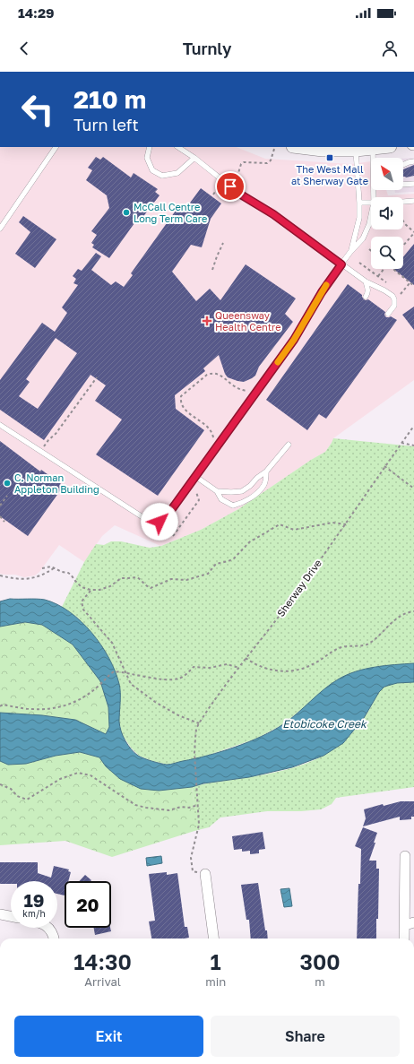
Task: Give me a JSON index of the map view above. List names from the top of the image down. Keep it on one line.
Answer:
{"streets":{"path":["Sherway Drive"]},"water":["Etobicoke Creek"],"places":{"transit":["The West Mall at Sherway Gate"],"other":["McCall Centre Long Term Care","C. Norman Appleton Building"],"health":["Queensway Health Centre"]},"north":"top left","page":{"status":"14:29","header":"Turnly","turn":["210 m","Turn left"],"speed":"19 km/h","limit":"20","eta":["14:30","Arrival","1","min","300","m"],"buttons":["Exit","Share"]}}
